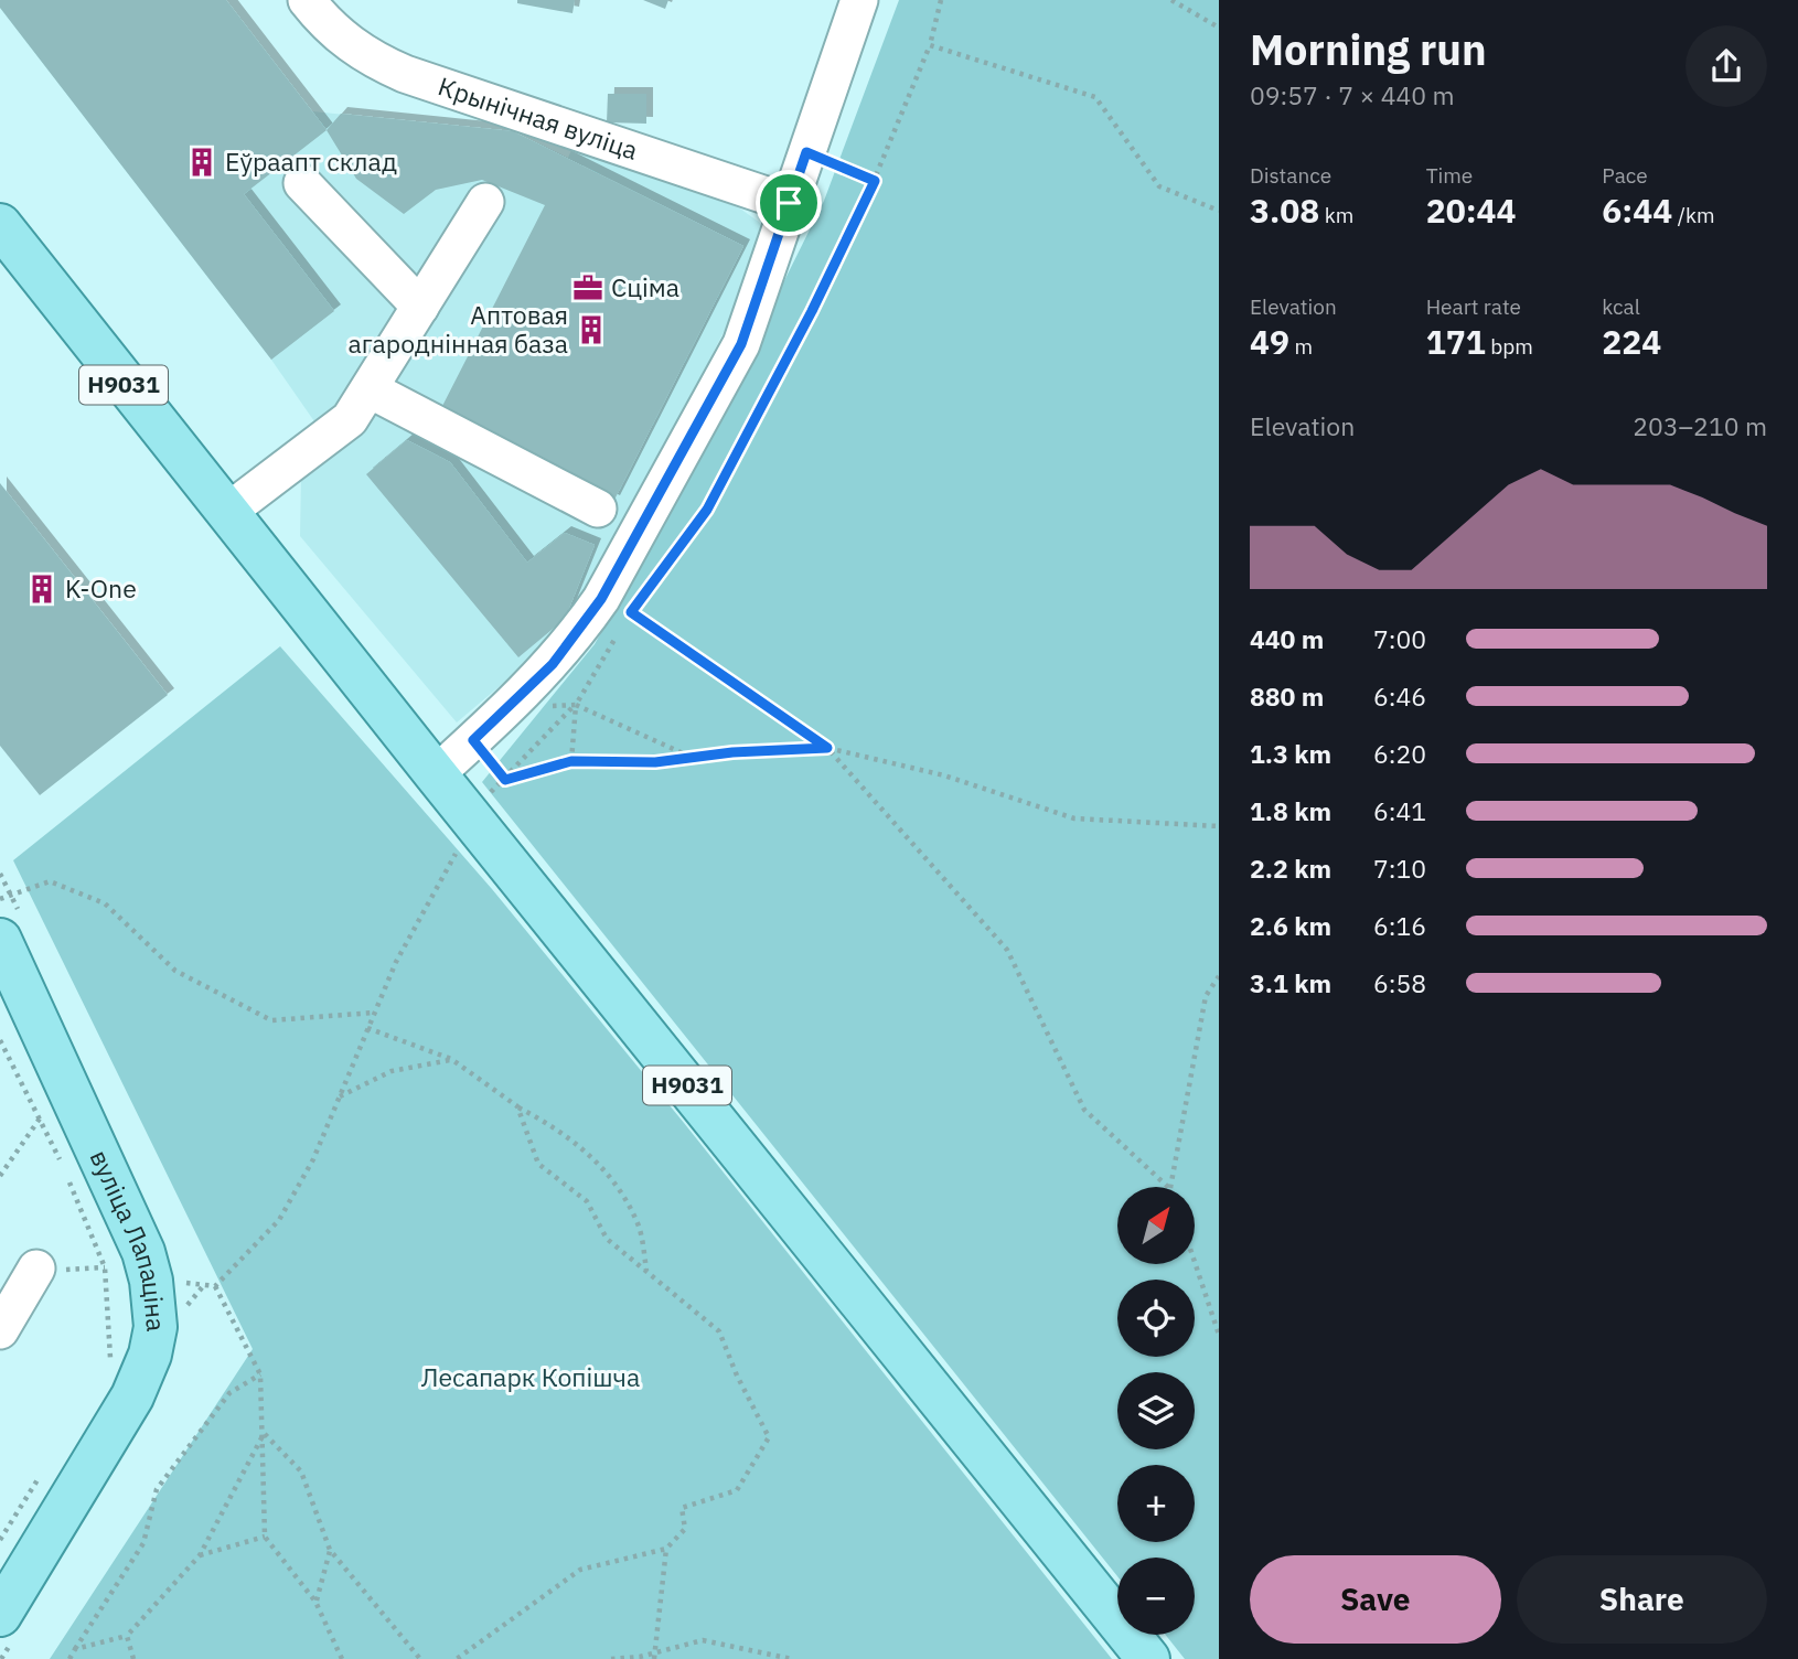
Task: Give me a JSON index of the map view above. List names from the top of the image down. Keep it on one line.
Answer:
{"streets":{"main road":["Н9031","вуліца Лапаціна"],"street":["Крынічная вуліца"]},"parks":["Лесапарк Копішча"],"places":{"building":["Еўраапт склад","Аптовая агароднінная база","K-One"],"office":["Сціма"]},"north":"top right","page":{"heading":["Morning run","09:57 · 7 × 440 m"],"stats":[["Distance","3.08 km"],["Time","20:44"],["Pace","6:44 /km"],["Elevation","49 m"],["Heart rate","171 bpm"],["kcal","224"]],"chart":["Elevation","203–210 m"],"list":[{"name":"440 m","note":"7:00"},{"name":"880 m","note":"6:46"},{"name":"1.3 km","note":"6:20"},{"name":"1.8 km","note":"6:41"},{"name":"2.2 km","note":"7:10"},{"name":"2.6 km","note":"6:16"},{"name":"3.1 km","note":"6:58"}],"map_buttons":["+","−"],"buttons":["Save","Share"]}}
